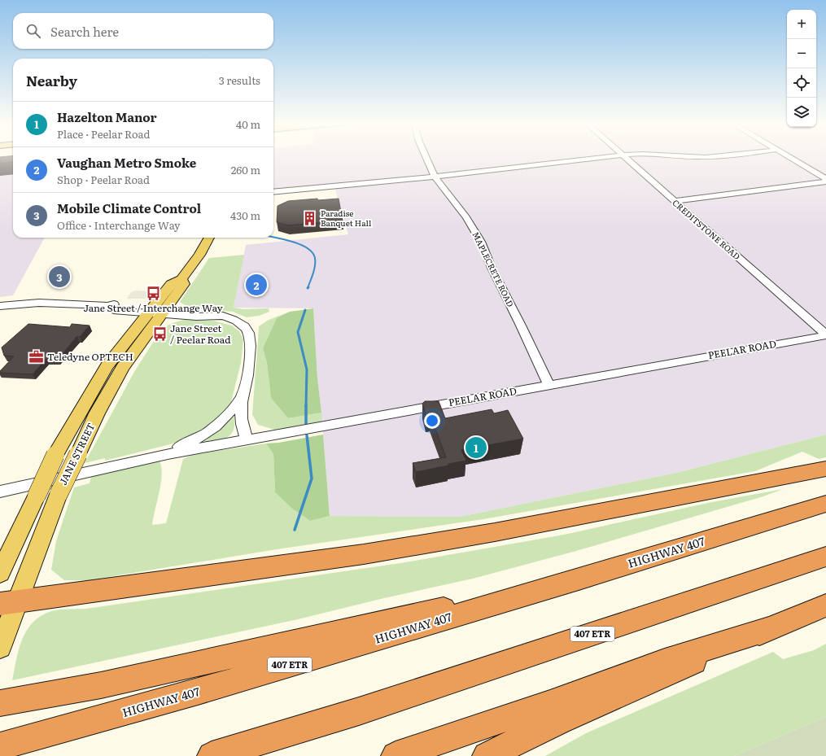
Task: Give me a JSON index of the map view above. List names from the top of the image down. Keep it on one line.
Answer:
{"streets":{"highway":["HIGHWAY 407","407 ETR"],"main road":["JANE STREET"],"street":["CREDITSTONE ROAD","MAPLECRETE ROAD","PEELAR ROAD"]},"crossings":[["CREDITSTONE ROAD","PEELAR ROAD"],["MAPLECRETE ROAD","PEELAR ROAD"]],"places":{"building":["Paradise Banquet Hall"],"bus stop":["Jane Street / Interchange Way","Jane Street / Peelar Road"],"office":["Teledyne OPTECH"]},"page":{"map_buttons":["+","−"],"search":"Search here","heading":["Nearby","3 results"],"list":[{"mark":"1","name":"Hazelton Manor","note":"Place · Peelar Road","value":"40 m"},{"mark":"2","name":"Vaughan Metro Smoke","note":"Shop · Peelar Road","value":"260 m"},{"mark":"3","name":"Mobile Climate Control","note":"Office · Interchange Way","value":"430 m"}],"pins":["3","2","1"]}}
